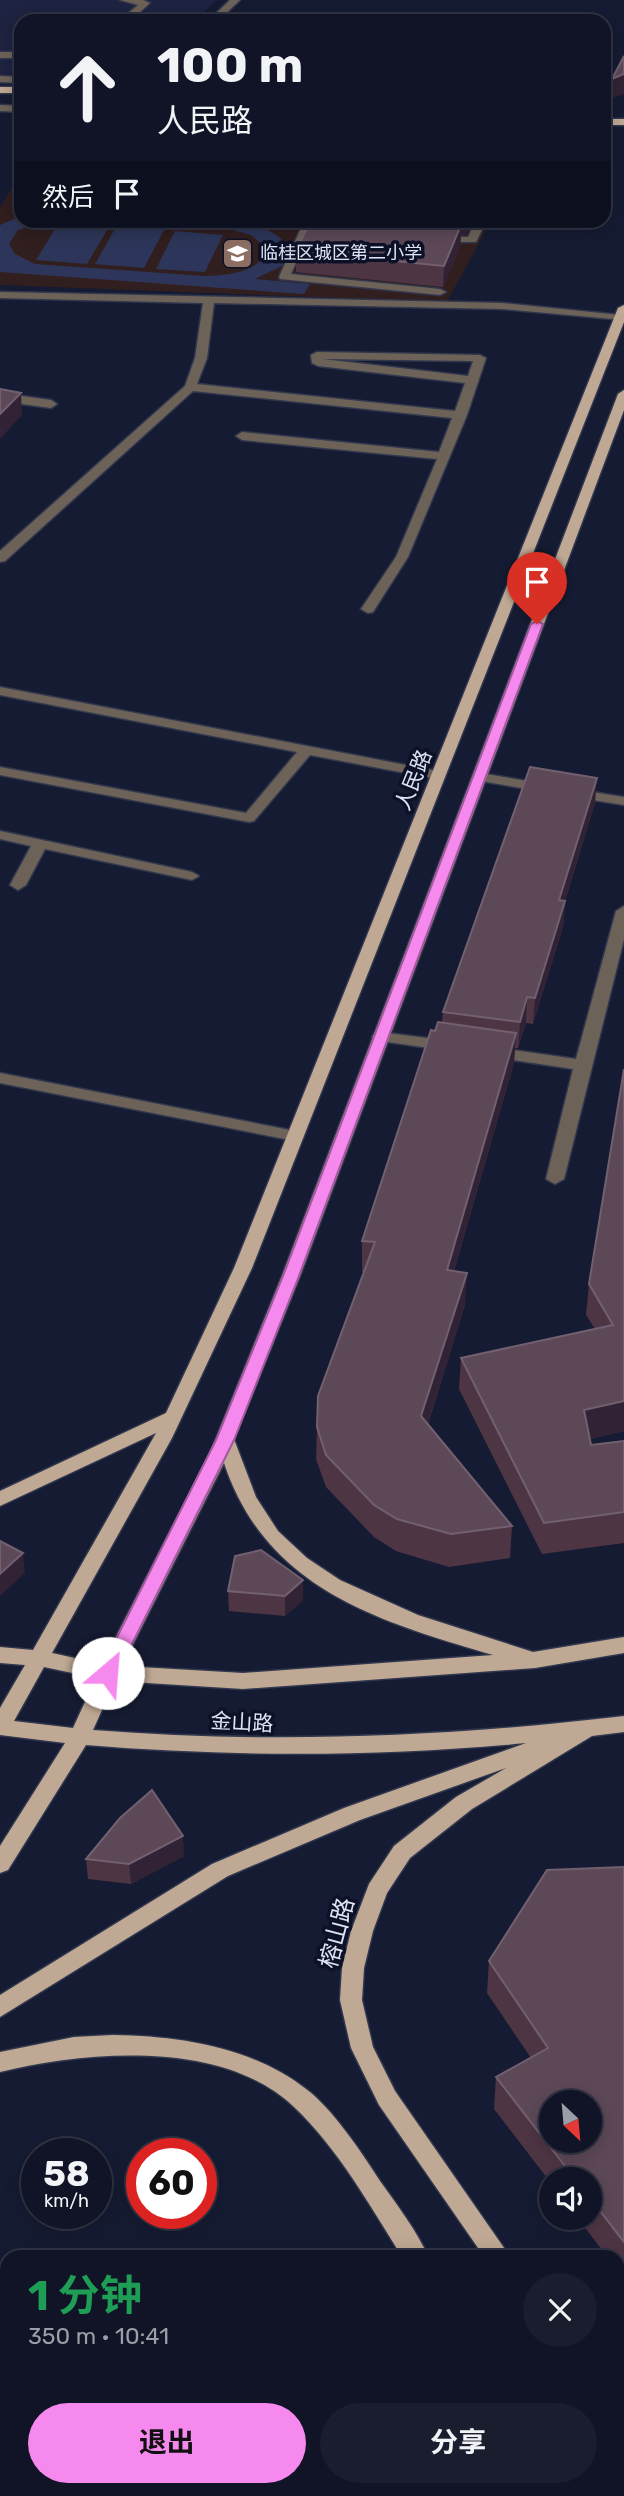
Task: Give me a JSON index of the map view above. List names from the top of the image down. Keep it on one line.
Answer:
{"streets":{"main road":["人民路","金山路","榕山路"]},"crossings":[["人民路","金山路"],["金山路","榕山路"]],"places":{"school or university":["临桂区城区第二小学"]},"north":"bottom right","page":{"turn":["100 m","人民路"],"then":"然后","speed":"58 km/h","limit":"60","heading":["1 分钟","350 m · 10:41"],"buttons":["退出","分享"]}}
